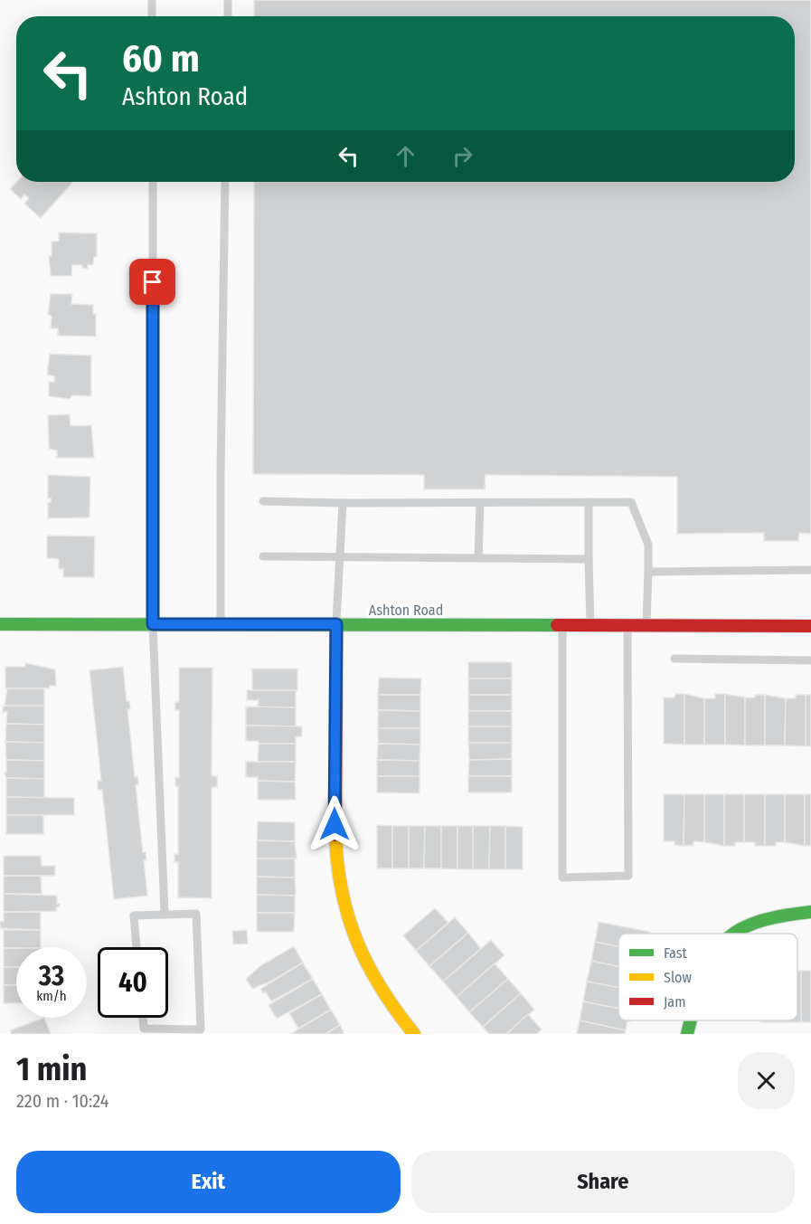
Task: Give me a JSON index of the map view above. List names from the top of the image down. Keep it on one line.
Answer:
{"streets":{"street":["Ashton Road"]},"legend":["Fast","Slow","Jam"],"page":{"turn":["60 m","Ashton Road"],"speed":"33 km/h","limit":"40","heading":["1 min","220 m · 10:24"],"buttons":["Exit","Share"]}}
